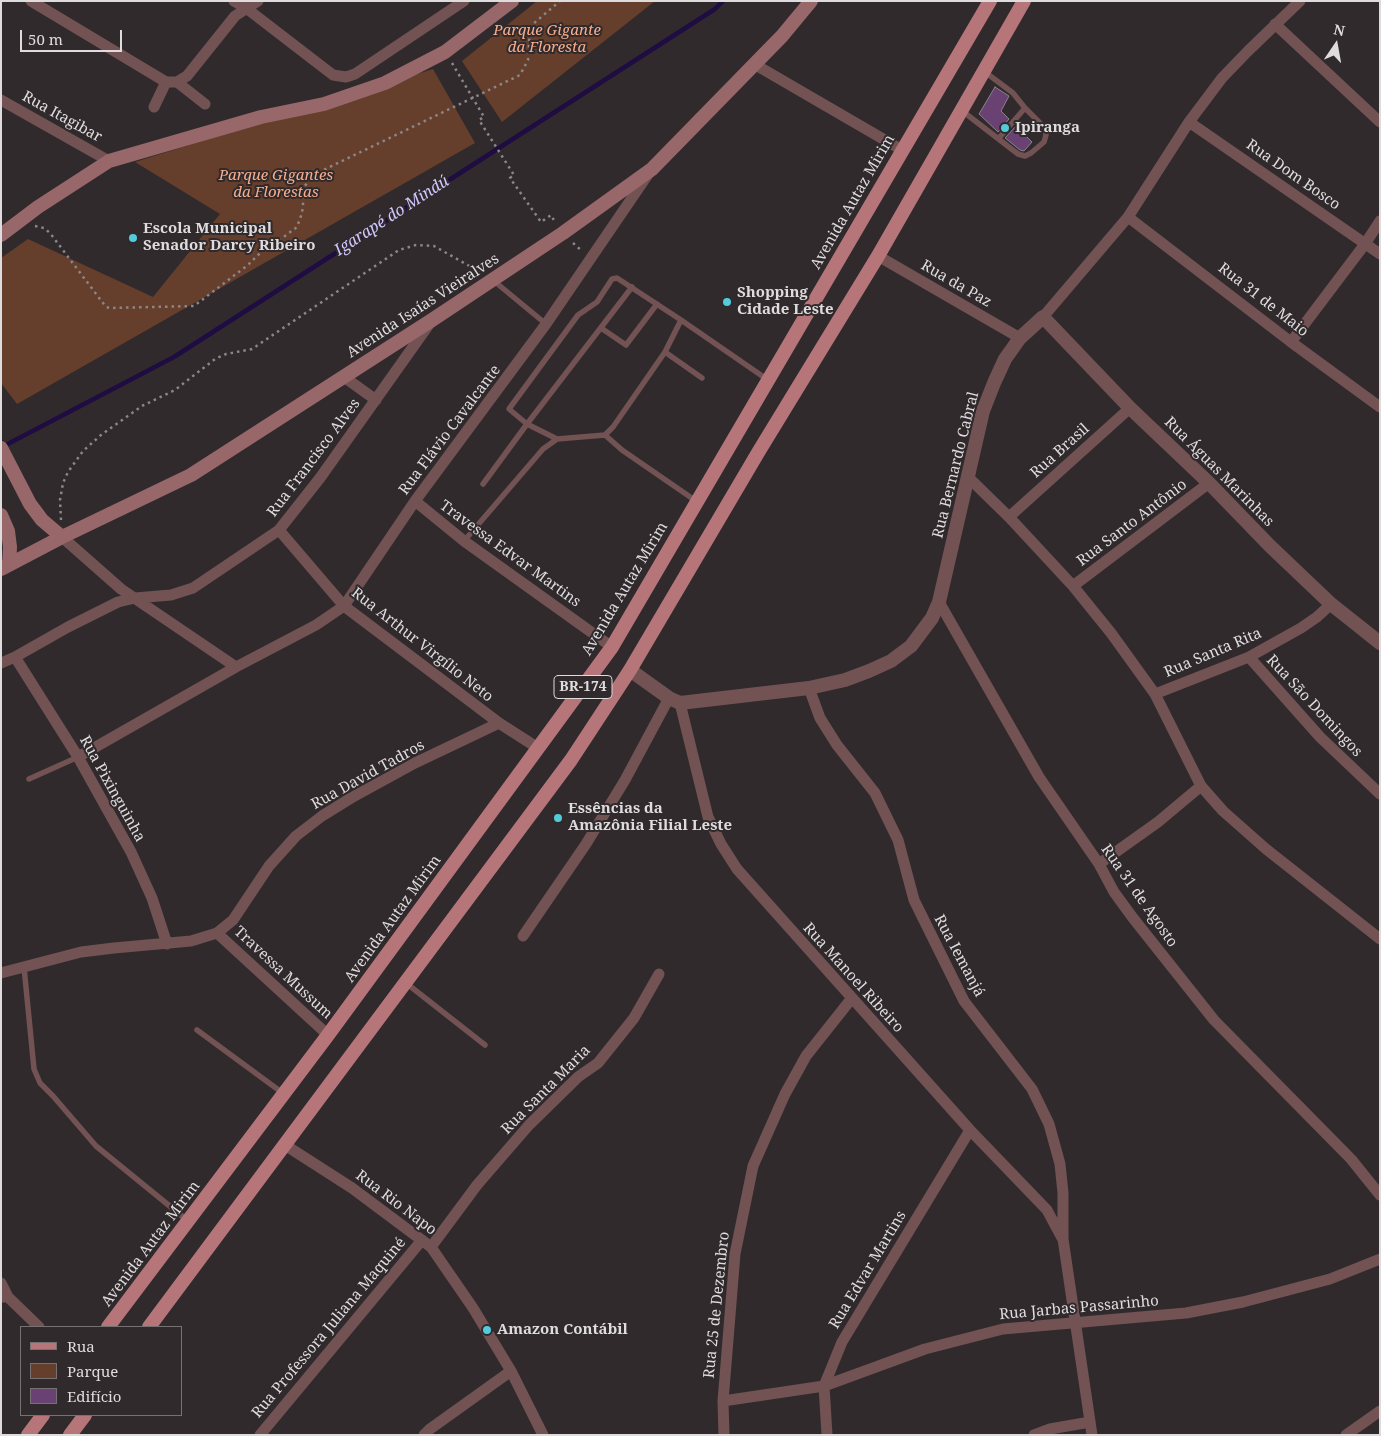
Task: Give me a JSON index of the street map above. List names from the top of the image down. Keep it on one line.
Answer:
{"streets":{"main road":["Avenida Autaz Mirim","Avenida Isaías Vieiralves","BR-174"],"street":["Rua Itagibar","Rua Dom Bosco","Rua da Paz","Rua 31 de Maio","Rua Flávio Cavalcante","Rua Brasil","Rua Francisco Alves","Rua Bernardo Cabral","Rua Águas Marinhas","Rua Santo Antônio","Travessa Edvar Martins","Rua Arthur Virgílio Neto","Rua Santa Rita","Rua São Domingos","Rua David Tadros","Rua Pixinguinha","Rua 31 de Agosto","Rua Iemanjá","Travessa Mussum","Rua Manoel Ribeiro","Rua Santa Maria","Rua Rio Napo","Rua Edvar Martins","Rua 25 de Dezembro","Rua Jarbas Passarinho","Rua Professora Juliana Maquiné"]},"crossings":[["Rua Dom Bosco","Rua Bernardo Cabral"],["Avenida Autaz Mirim","Travessa Edvar Martins"],["Avenida Autaz Mirim","Rua Arthur Virgílio Neto"],["Avenida Autaz Mirim","Travessa Mussum"],["Rua da Paz","Rua Bernardo Cabral"],["Rua da Paz","BR-174"],["Rua 31 de Maio","Rua Bernardo Cabral"],["Avenida Isaías Vieiralves","Rua Flávio Cavalcante"],["Avenida Isaías Vieiralves","Rua Francisco Alves"],["Rua Flávio Cavalcante","Travessa Edvar Martins"],["Rua Flávio Cavalcante","Rua Arthur Virgílio Neto"],["Rua Flávio Cavalcante","Rua Pixinguinha"],["Rua Brasil","Rua Águas Marinhas"],["Rua Francisco Alves","Rua Arthur Virgílio Neto"],["Rua Francisco Alves","Rua Pixinguinha"],["Rua Bernardo Cabral","Rua Águas Marinhas"],["Rua Bernardo Cabral","Rua 31 de Agosto"],["Rua Bernardo Cabral","Rua Iemanjá"],["Rua Bernardo Cabral","Rua Manoel Ribeiro"],["Rua Águas Marinhas","Rua Santo Antônio"],["Rua Águas Marinhas","Rua Santa Rita"],["Rua Arthur Virgílio Neto","Rua David Tadros"],["Rua Santa Rita","Rua São Domingos"],["BR-174","Rua Rio Napo"],["Rua David Tadros","Rua Pixinguinha"],["Rua David Tadros","Travessa Mussum"],["Rua Iemanjá","Rua Manoel Ribeiro"],["Rua Manoel Ribeiro","Rua Edvar Martins"],["Rua Manoel Ribeiro","Rua 25 de Dezembro"],["Rua Santa Maria","Rua Rio Napo"],["Rua Rio Napo","Rua Professora Juliana Maquiné"],["Rua Edvar Martins","Rua Jarbas Passarinho"],["Rua 25 de Dezembro","Rua Jarbas Passarinho"]],"water":["Igarapé do Mindú"],"parks":["Parque Gigante da Floresta","Parque Gigantes da Florestas"],"places":["Ipiranga","Escola Municipal Senador Darcy Ribeiro","Shopping Cidade Leste","Essências da Amazônia Filial Leste","Amazon Contábil"],"legend":["Rua","Parque","Edifício"],"scale_bar":"50 m","north":"top"}
